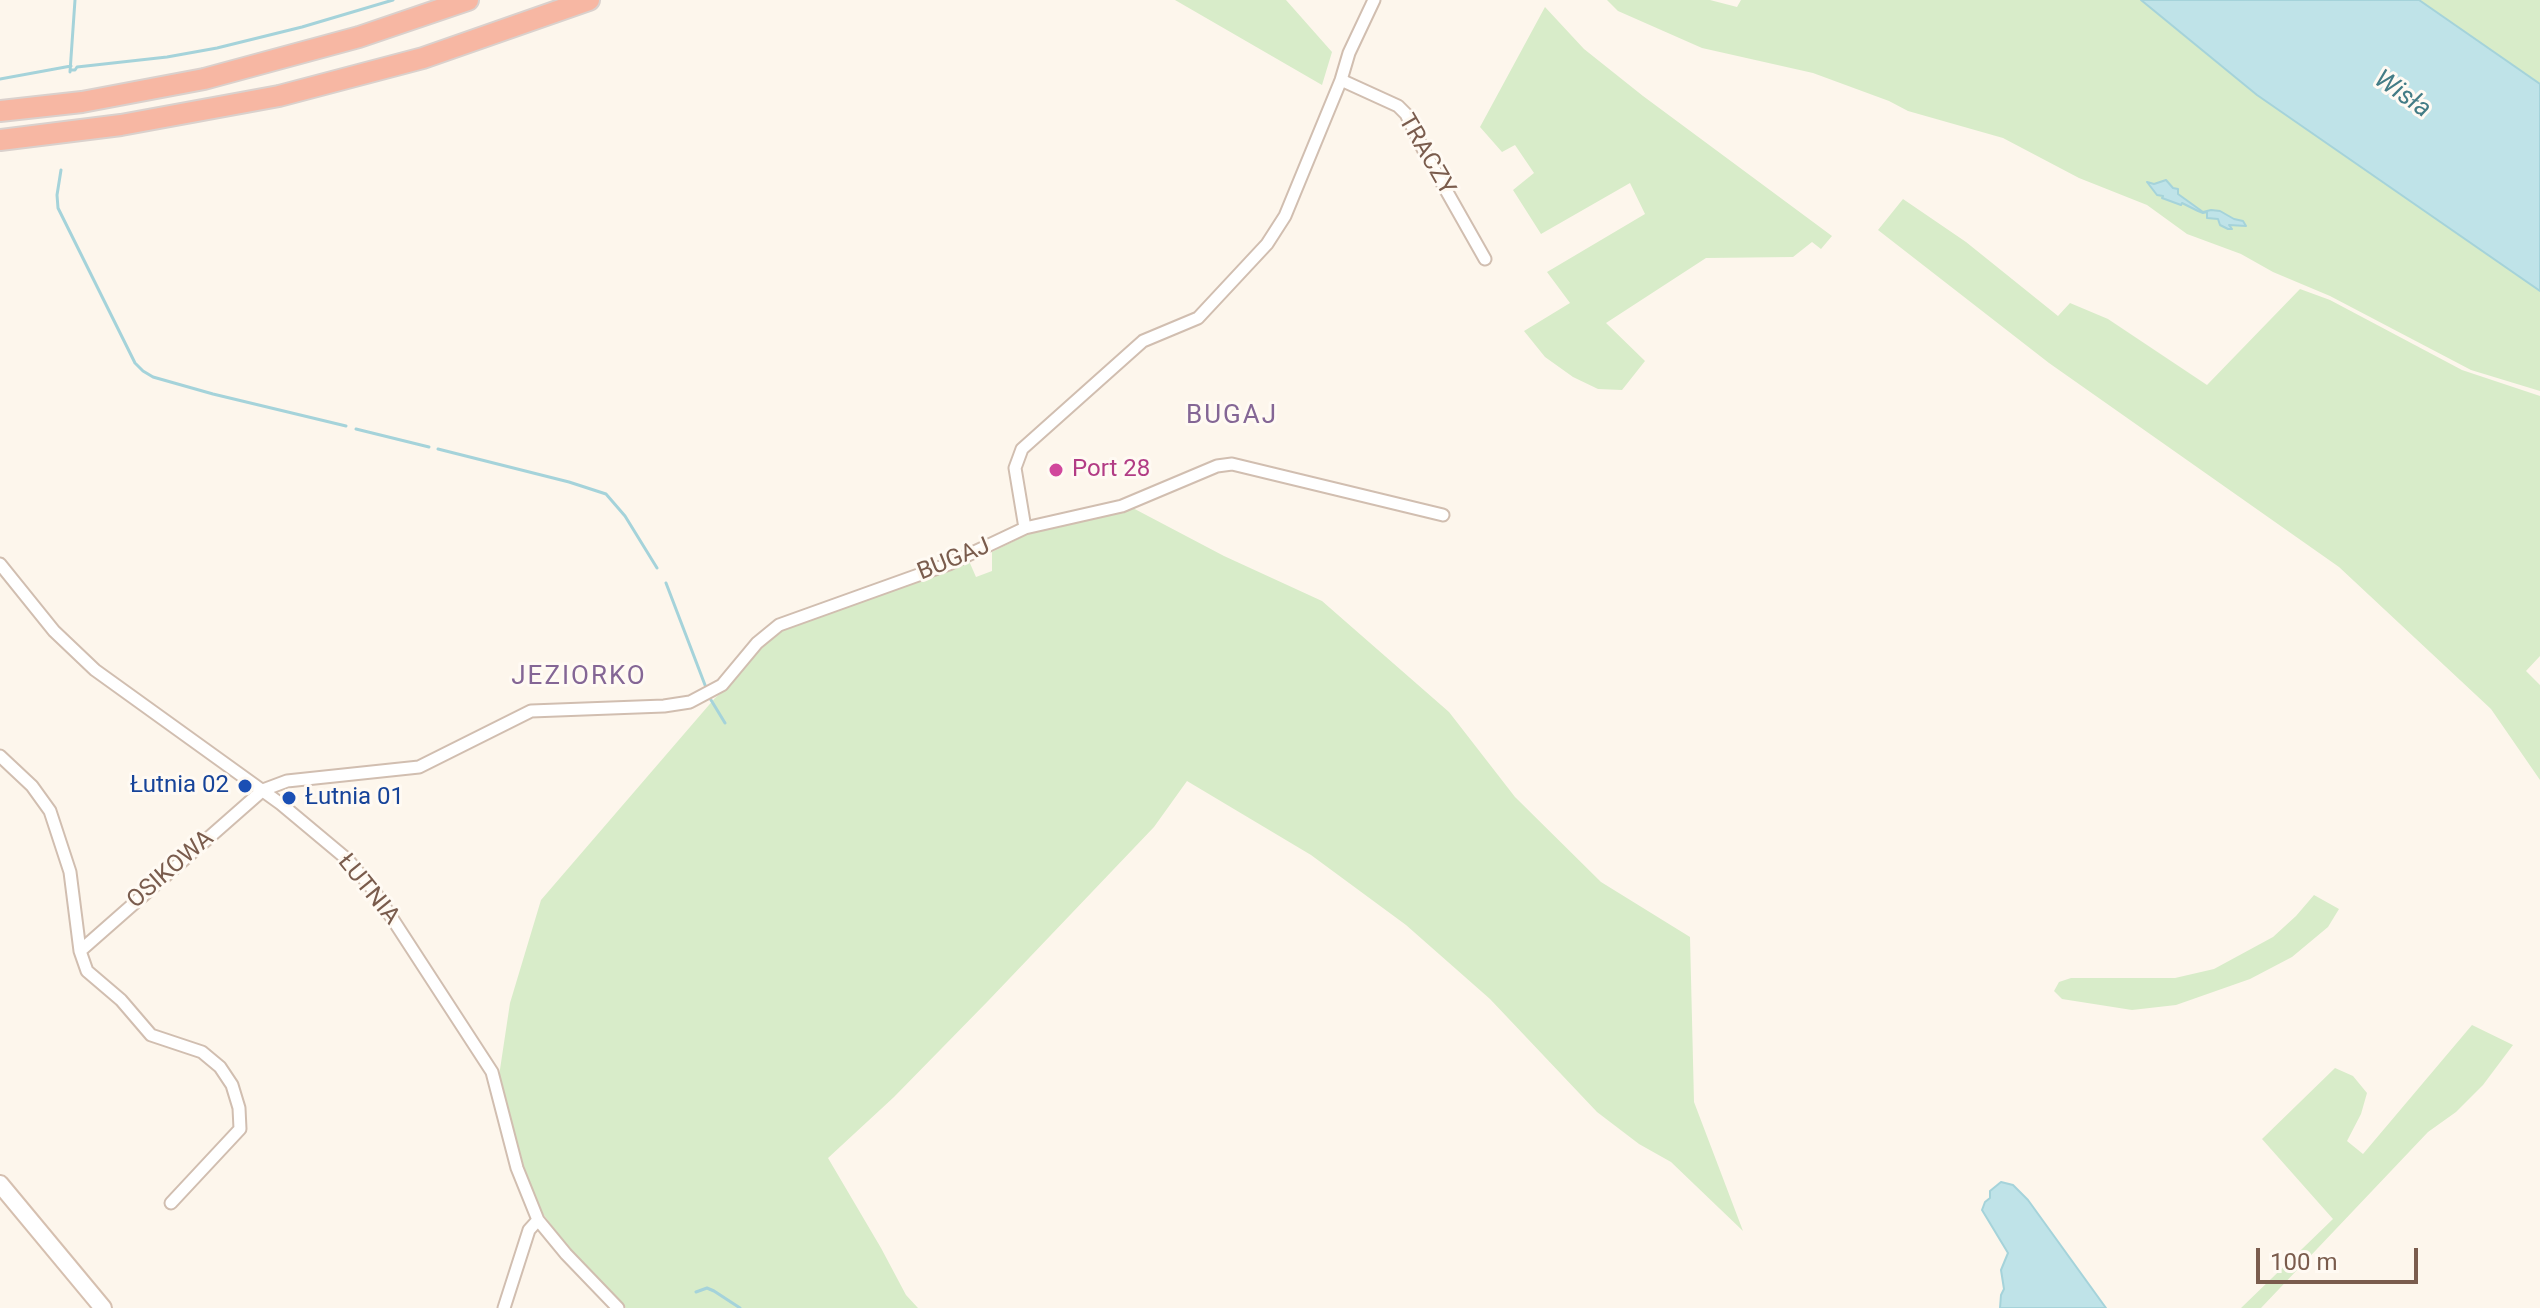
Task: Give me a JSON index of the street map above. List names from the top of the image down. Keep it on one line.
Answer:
{"streets":{"street":["TRACZY","BUGAJ","OSIKOWA","ŁUTNIA"]},"crossings":[["BUGAJ","OSIKOWA"],["BUGAJ","ŁUTNIA"],["OSIKOWA","ŁUTNIA"]],"districts":["BUGAJ","JEZIORKO"],"water":["Wisła"],"places":["Port 28","Łutnia 02","Łutnia 01"],"scale_bar":"100 m"}
